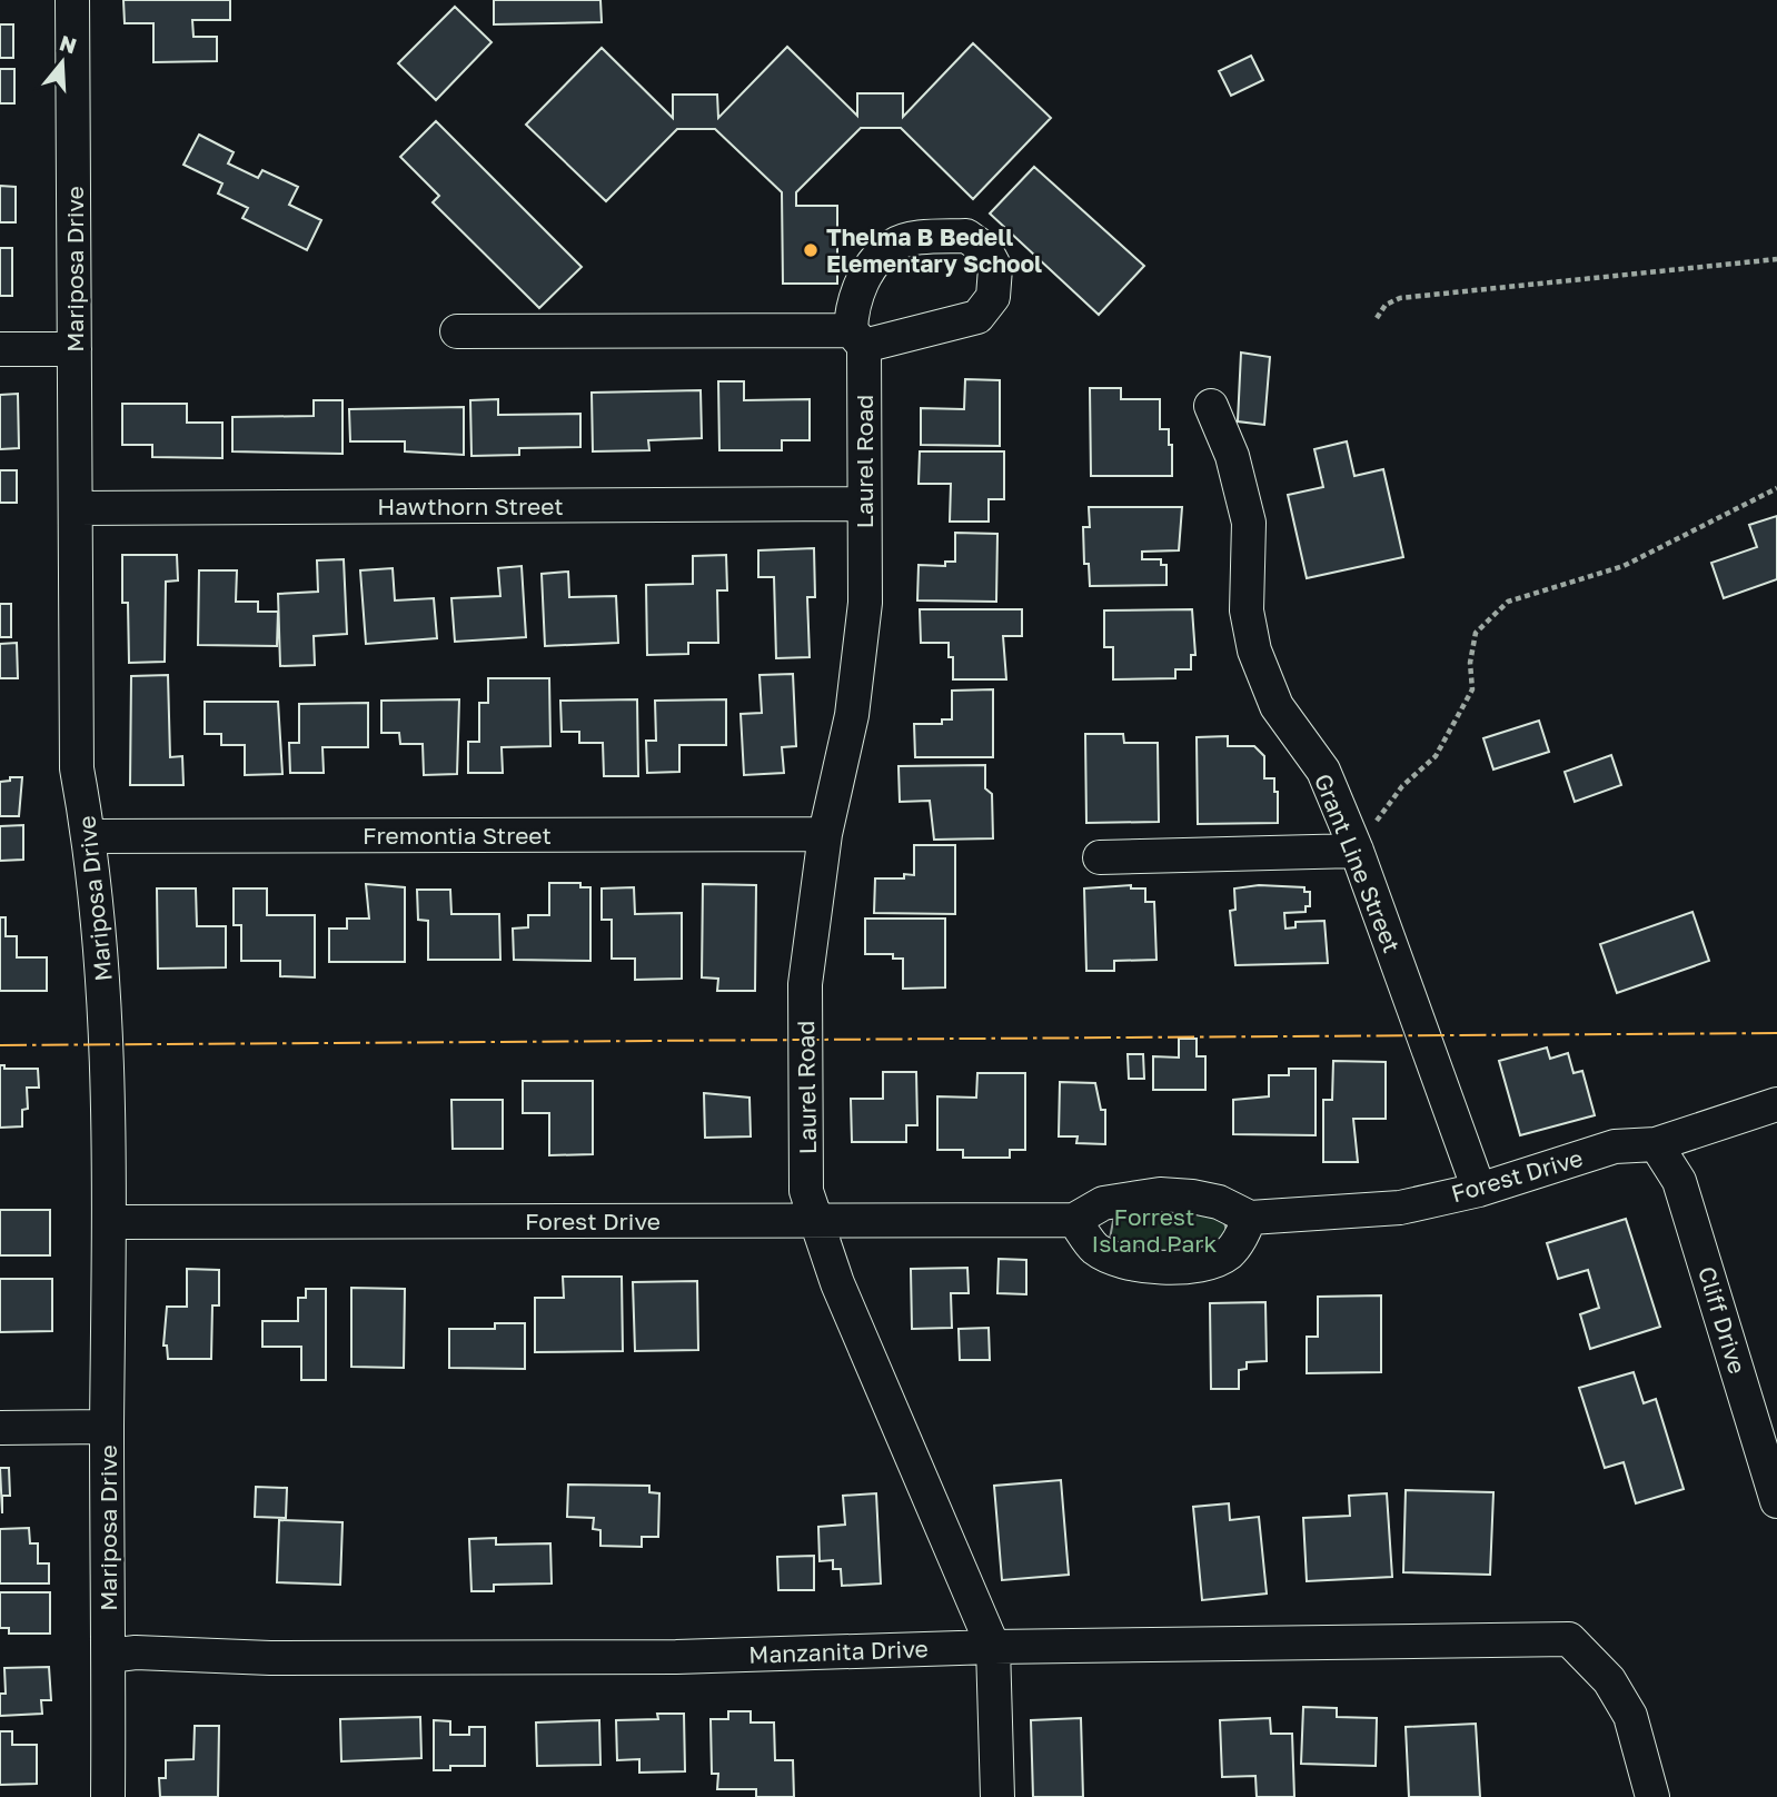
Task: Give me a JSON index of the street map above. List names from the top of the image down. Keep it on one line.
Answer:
{"streets":{"street":["Mariposa Drive","Laurel Road","Hawthorn Street","Fremontia Street","Grant Line Street","Forest Drive","Cliff Drive","Manzanita Drive"]},"crossings":[["Mariposa Drive","Hawthorn Street"],["Mariposa Drive","Fremontia Street"],["Mariposa Drive","Forest Drive"],["Mariposa Drive","Manzanita Drive"],["Laurel Road","Hawthorn Street"],["Laurel Road","Fremontia Street"],["Laurel Road","Forest Drive"],["Laurel Road","Manzanita Drive"],["Grant Line Street","Forest Drive"],["Forest Drive","Cliff Drive"]],"parks":["Forrest Island Park"],"places":["Thelma B Bedell Elementary School"],"north":"top"}
